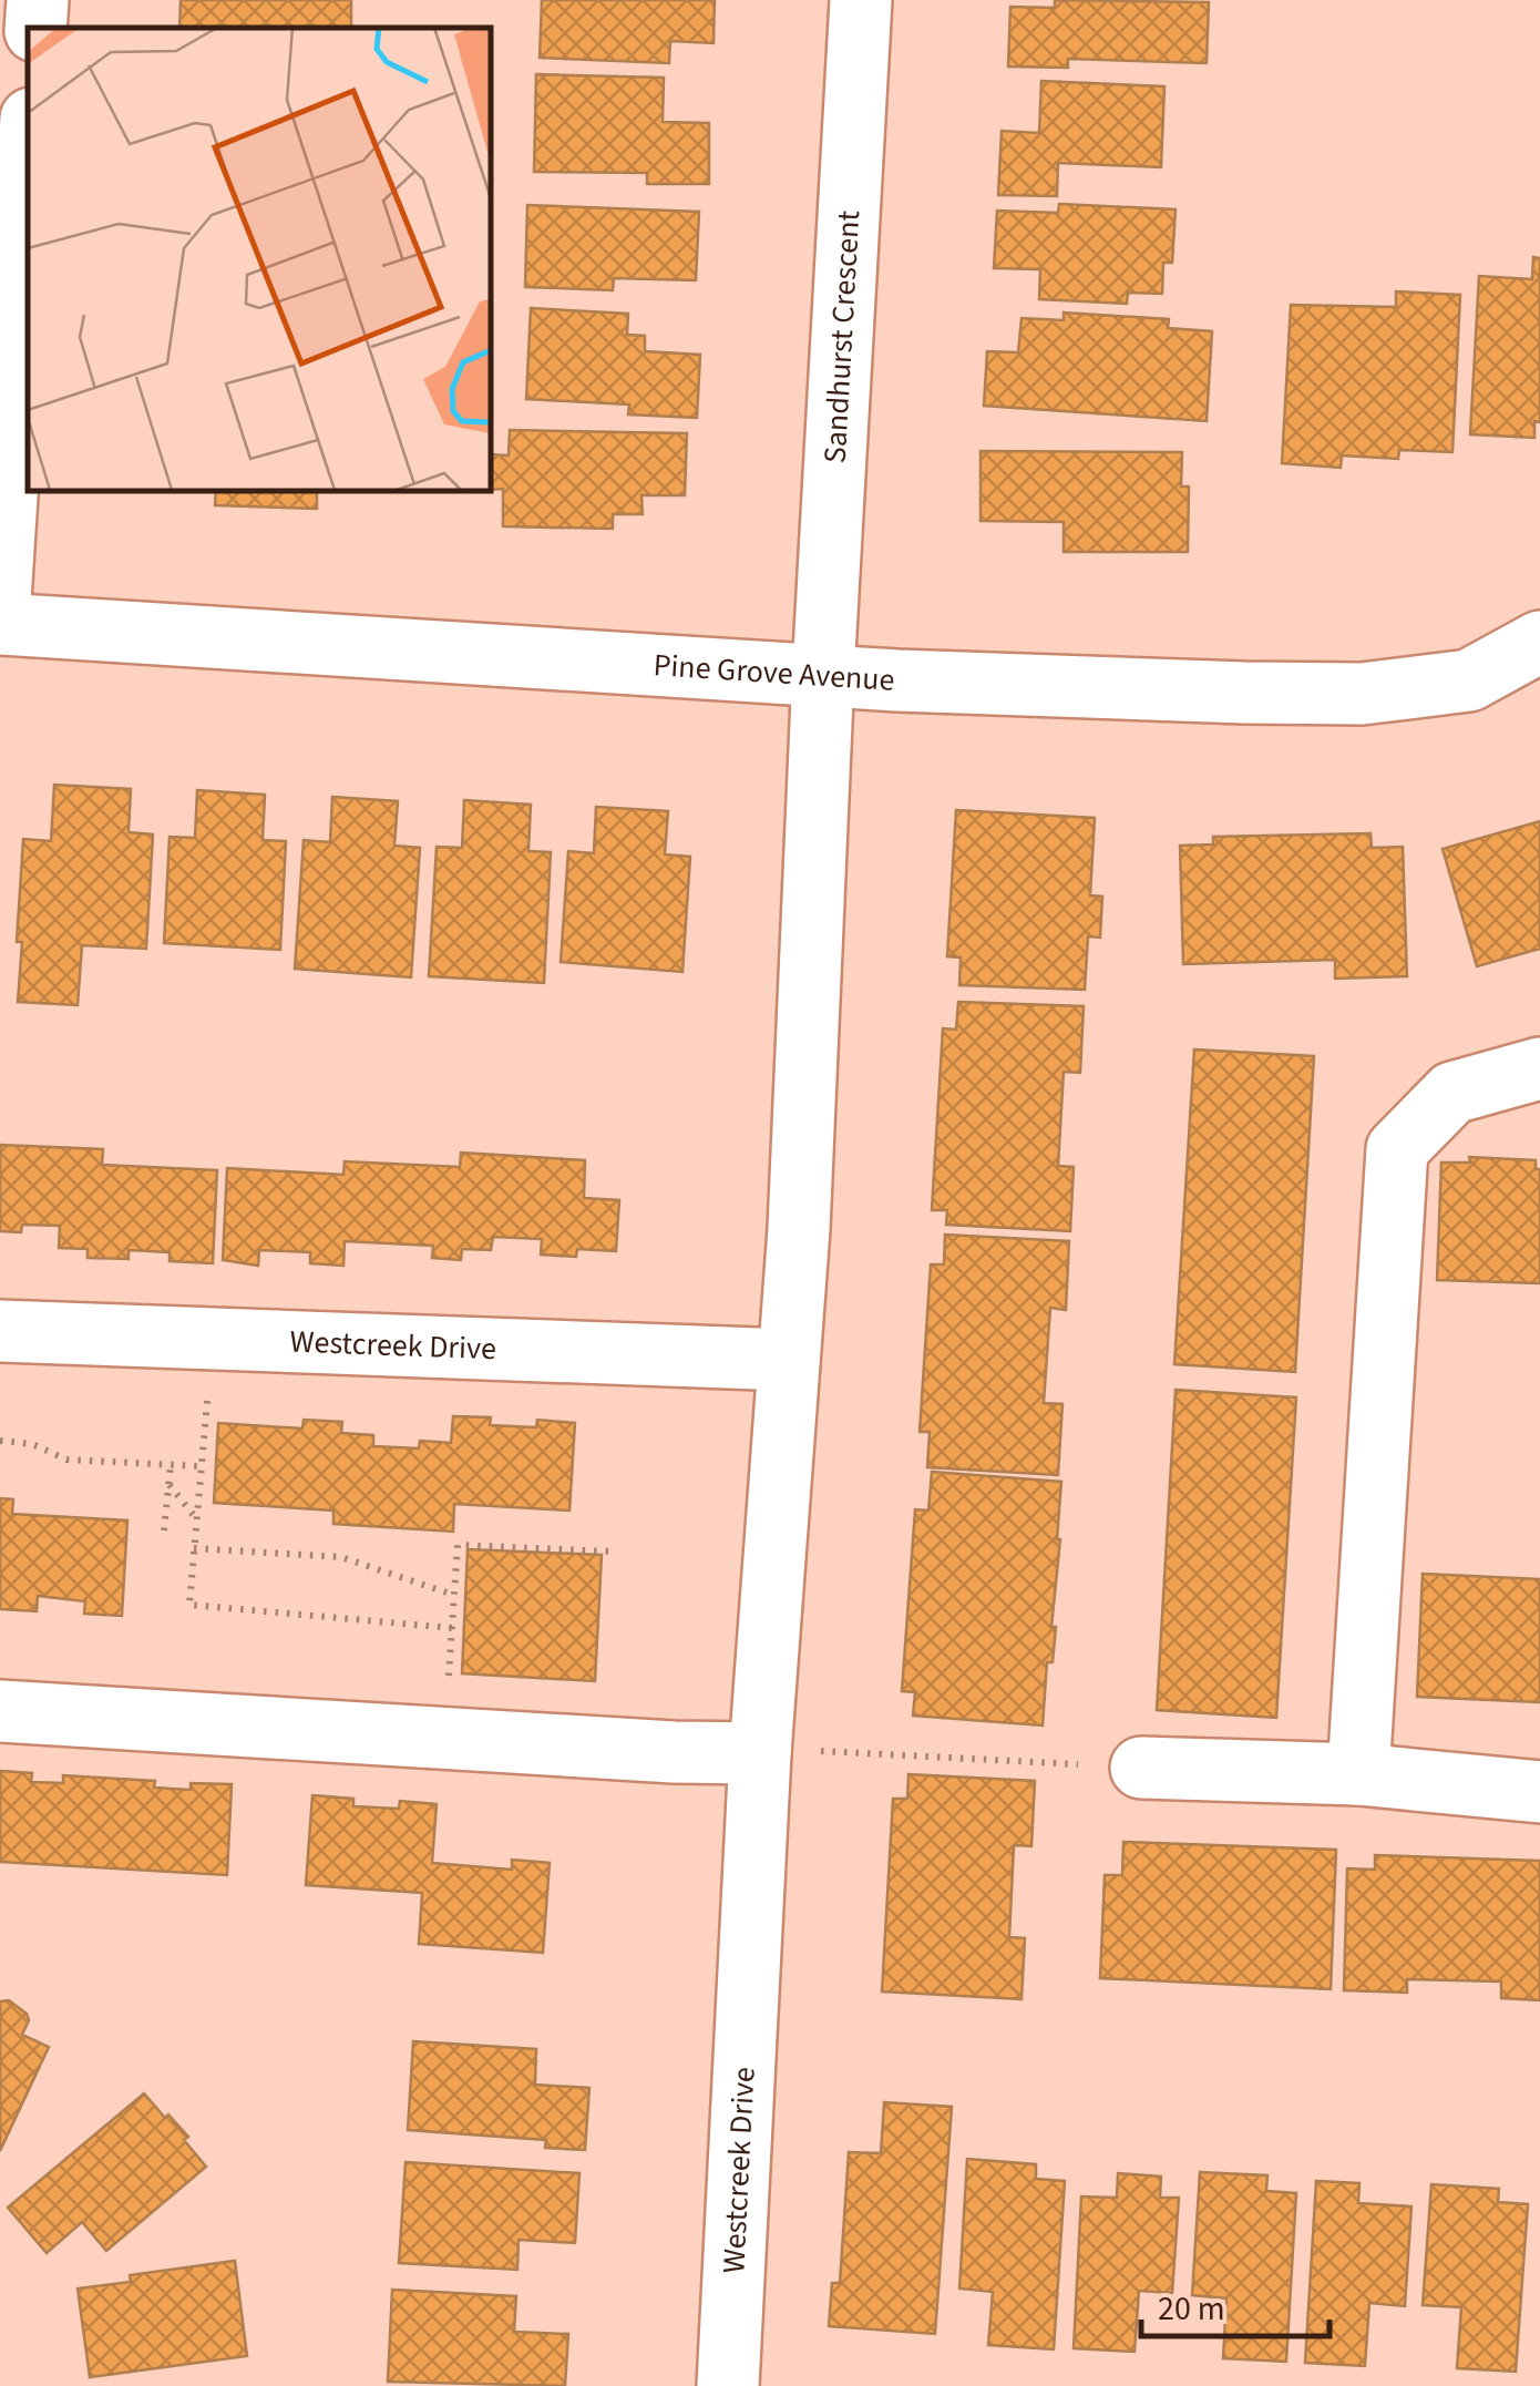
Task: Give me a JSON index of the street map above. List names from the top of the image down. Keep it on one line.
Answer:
{"streets":{"street":["Sandhurst Crescent","Pine Grove Avenue","Westcreek Drive"]},"crossings":[["Sandhurst Crescent","Pine Grove Avenue"],["Sandhurst Crescent","Westcreek Drive"],["Pine Grove Avenue","Westcreek Drive"]],"scale_bar":"20 m"}
